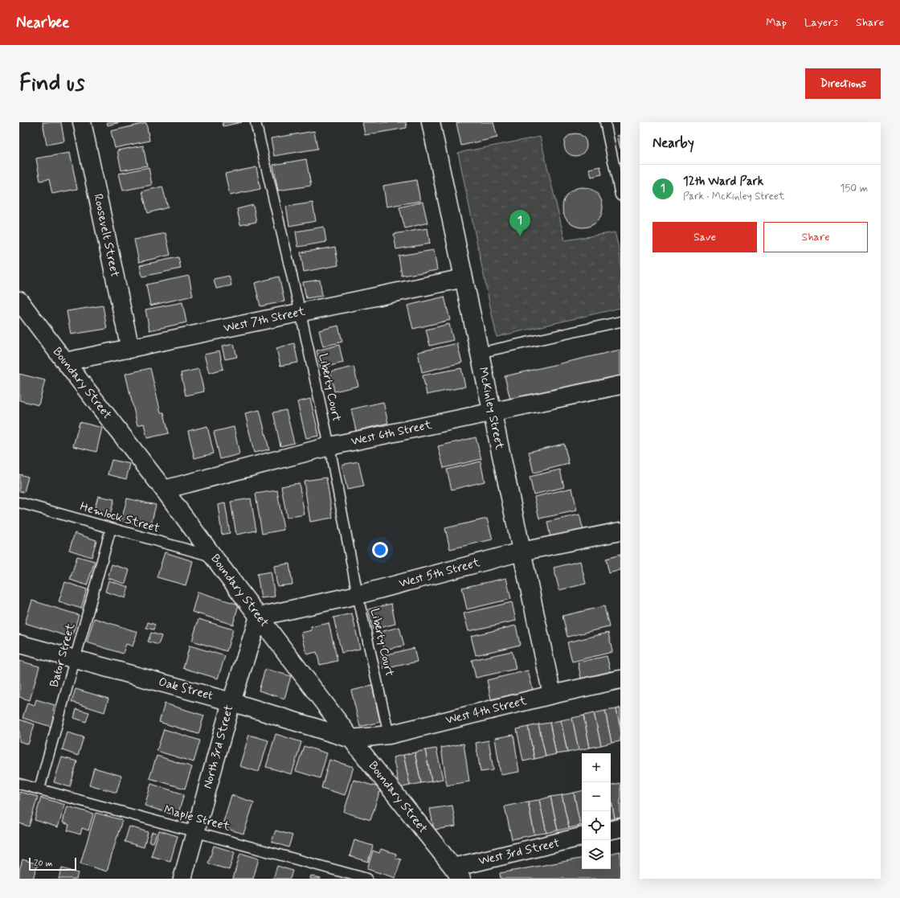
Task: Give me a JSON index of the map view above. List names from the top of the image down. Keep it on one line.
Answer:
{"streets":{"street":["Roosevelt Street","West 7th Street","Boundary Street","McKinley Street","West 6th Street","West 5th Street","Oak Street","West 4th Street","North 3rd Street","West 3rd Street"],"lane":["Liberty Court","Hemlock Street","Bator Street","Maple Street"]},"crossings":[["Roosevelt Street","West 7th Street"],["West 7th Street","Boundary Street"],["West 7th Street","Liberty Court"],["West 7th Street","McKinley Street"],["Boundary Street","West 6th Street"],["Boundary Street","Hemlock Street"],["Boundary Street","West 5th Street"],["Boundary Street","Oak Street"],["Boundary Street","West 4th Street"],["Boundary Street","North 3rd Street"],["Boundary Street","West 3rd Street"],["Liberty Court","West 6th Street"],["Liberty Court","West 5th Street"],["Liberty Court","West 4th Street"],["McKinley Street","West 6th Street"],["McKinley Street","West 5th Street"],["McKinley Street","West 4th Street"],["Hemlock Street","Bator Street"],["West 5th Street","North 3rd Street"],["Bator Street","Oak Street"],["Bator Street","Maple Street"],["Oak Street","West 4th Street"],["Oak Street","North 3rd Street"],["North 3rd Street","Maple Street"]],"scale_bar":"20 m","page":{"header":"Nearbee","nav":["Map","Layers","Share"],"buttons":["Directions",["Save","Share"]],"title":"Find us","heading":"Nearby","list":[{"mark":"1","name":"12th Ward Park","note":"Park · McKinley Street","value":"150 m"}],"pins":"1","map_buttons":["+","−"],"scale":"20 m"}}
